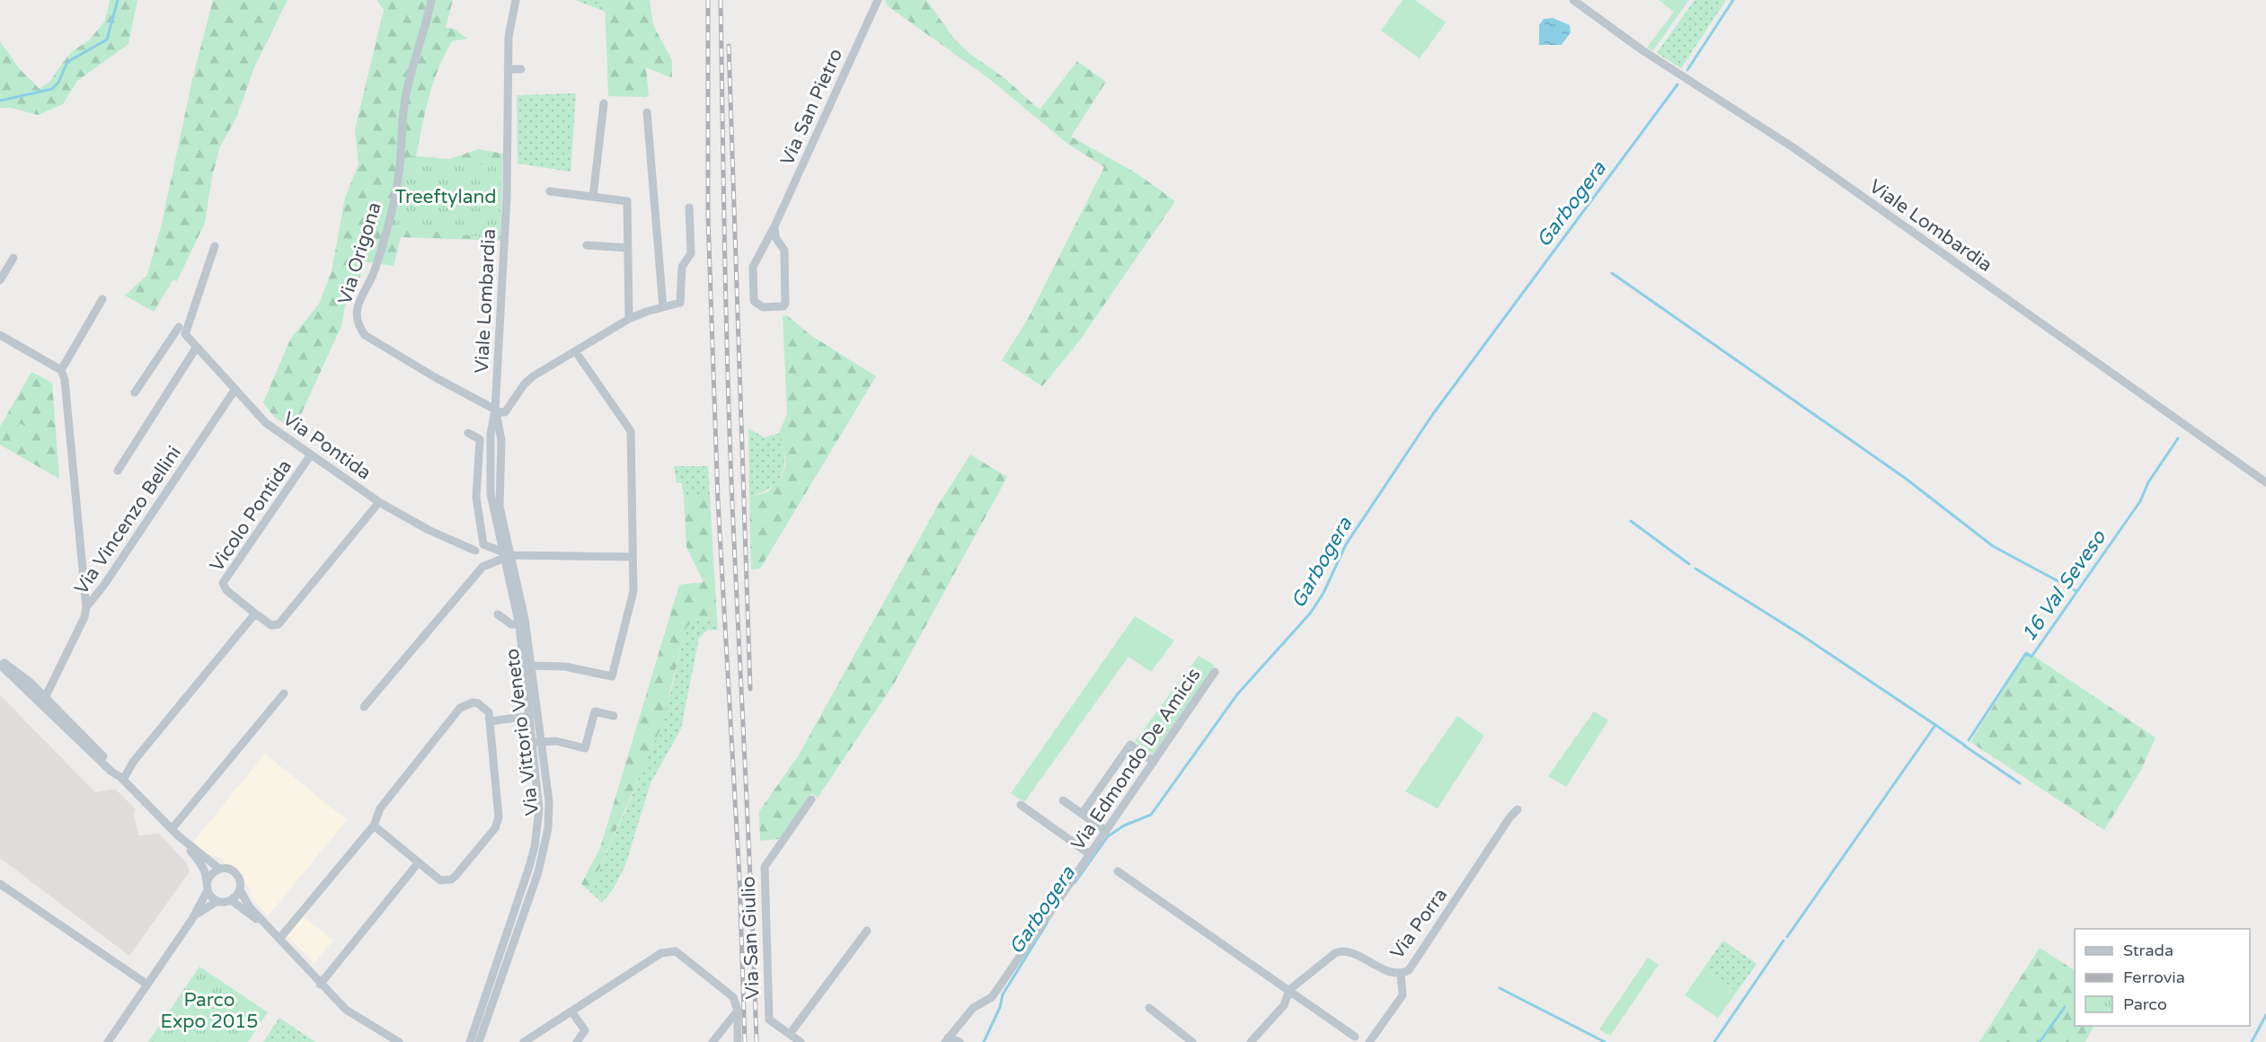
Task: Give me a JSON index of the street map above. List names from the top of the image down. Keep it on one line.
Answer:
{"streets":{"street":["Via San Pietro","Viale Lombardia","Via Origona","Via Pontida","Vicolo Pontida","Via Vincenzo Bellini","Via Vittorio Veneto","Via Edmondo De Amicis","Via Porra","Via San Giulio"]},"crossings":[["Viale Lombardia","Via Origona"],["Viale Lombardia","Via Vittorio Veneto"],["Via Origona","Via Vittorio Veneto"],["Via Pontida","Vicolo Pontida"],["Via Pontida","Via Vincenzo Bellini"]],"water":["Garbogera","16 Val Seveso"],"parks":["Treeftyland","Parco Expo 2015"],"legend":["Strada","Ferrovia","Parco"]}
